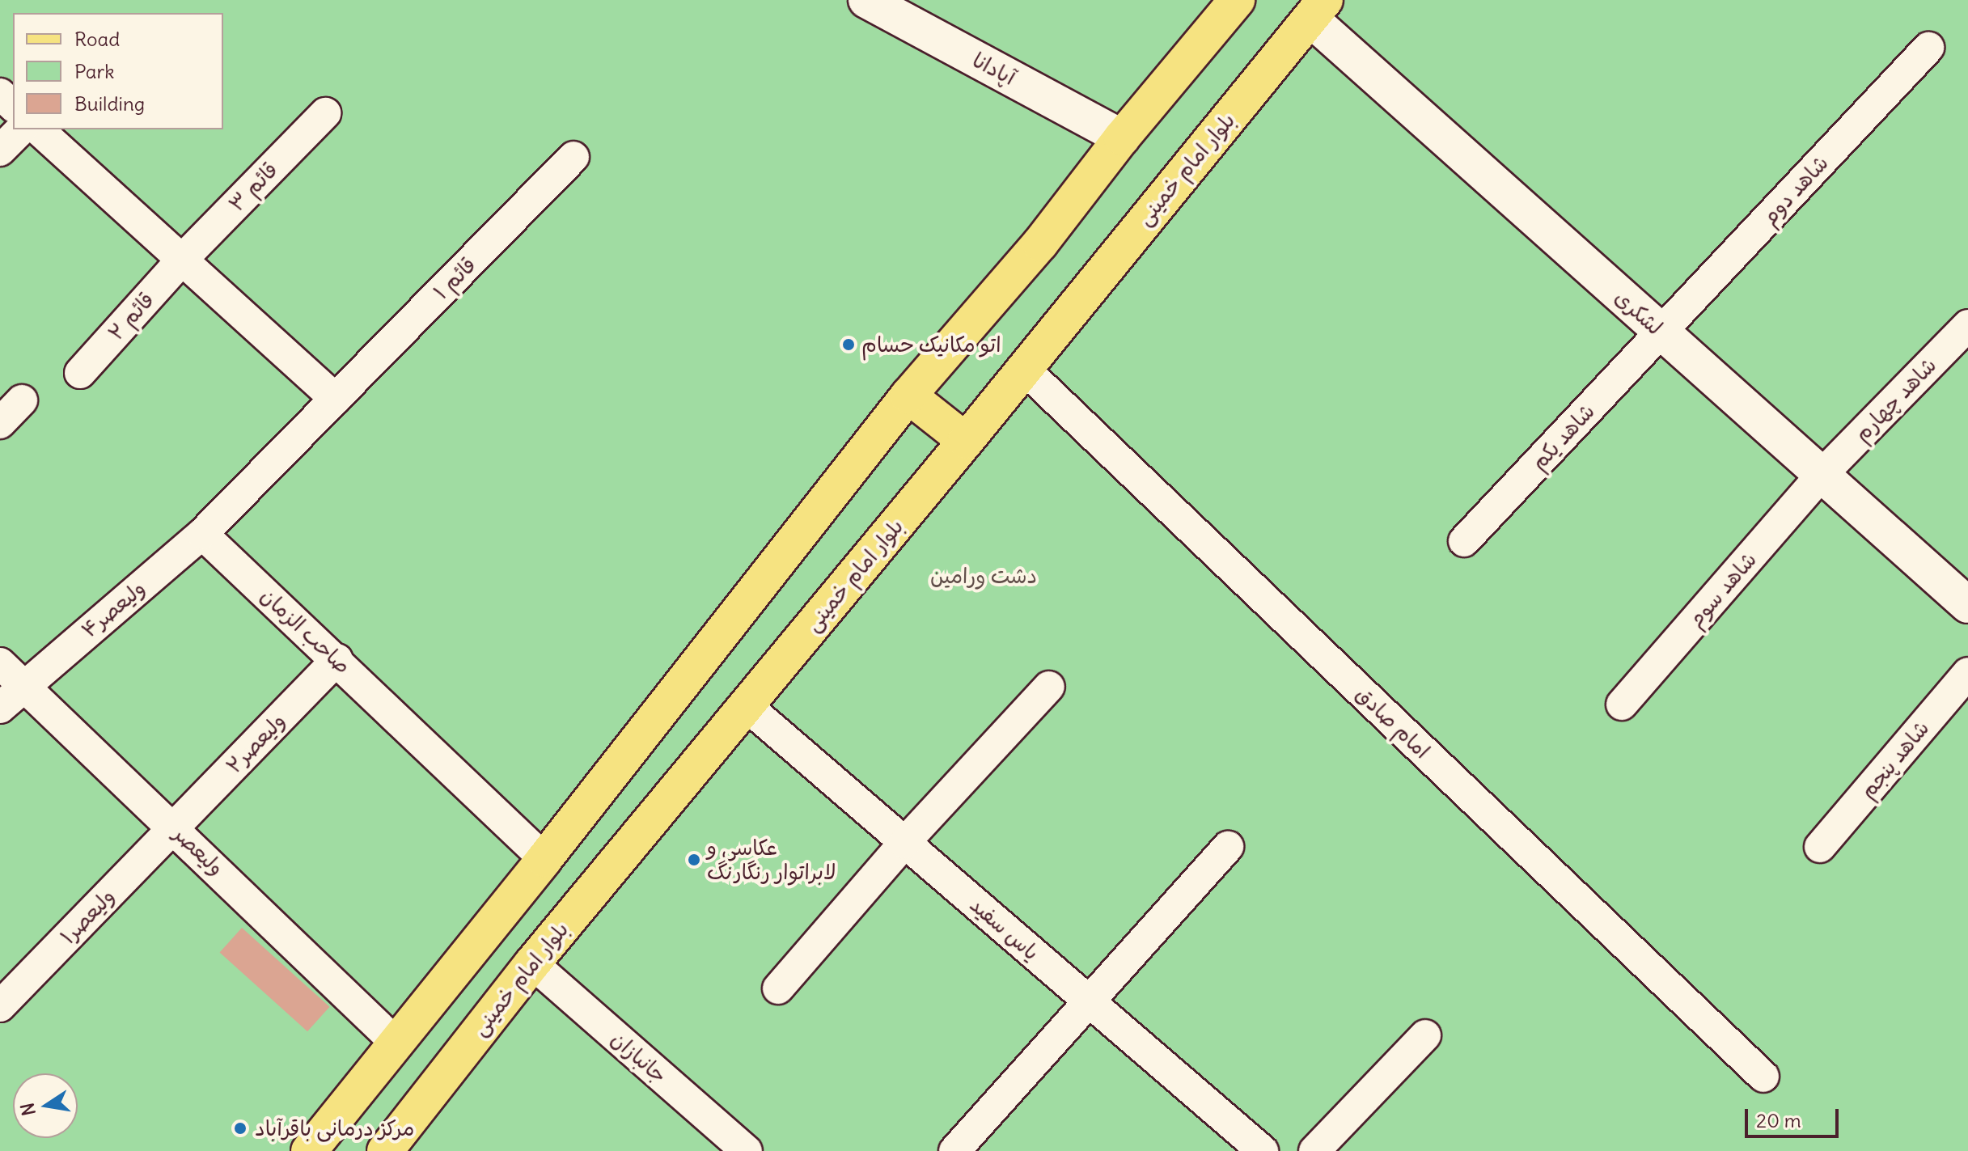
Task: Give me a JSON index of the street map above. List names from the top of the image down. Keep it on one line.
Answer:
{"streets":{"main road":["بلوار امام خمینی"],"street":["آپادانا","قائم ۳","شاهد دوم","قائم ۱","لشکری","قائم ۲","شاهد چهارم","شاهد یکم","شاهد سوم","ولیعصر۴","صاحب الزمان","امام صادق","ولیعصر۲","شاهد پنجم","ولیعصر","ولیعصر۱","یاس سفید","جانبازان"]},"crossings":[["بلوار امام خمینی","لشکری"],["بلوار امام خمینی","امام صادق"],["بلوار امام خمینی","یاس سفید"],["بلوار امام خمینی","جانبازان"],["قائم ۳","قائم ۲"],["شاهد دوم","لشکری"],["شاهد دوم","شاهد یکم"],["لشکری","شاهد چهارم"],["لشکری","شاهد یکم"],["لشکری","شاهد سوم"],["شاهد چهارم","شاهد سوم"],["ولیعصر۴","صاحب الزمان"],["ولیعصر۴","ولیعصر"],["صاحب الزمان","ولیعصر۲"],["ولیعصر۲","ولیعصر"],["ولیعصر۲","ولیعصر۱"],["ولیعصر","ولیعصر۱"]],"parks":["دشت ورامین"],"places":["اتو مکانیک حسام","عکاسی و لابراتوار رنگارنگ","مرکز درمانی باقرآباد"],"legend":["Road","Park","Building"],"scale_bar":"20 m","north":"left"}
